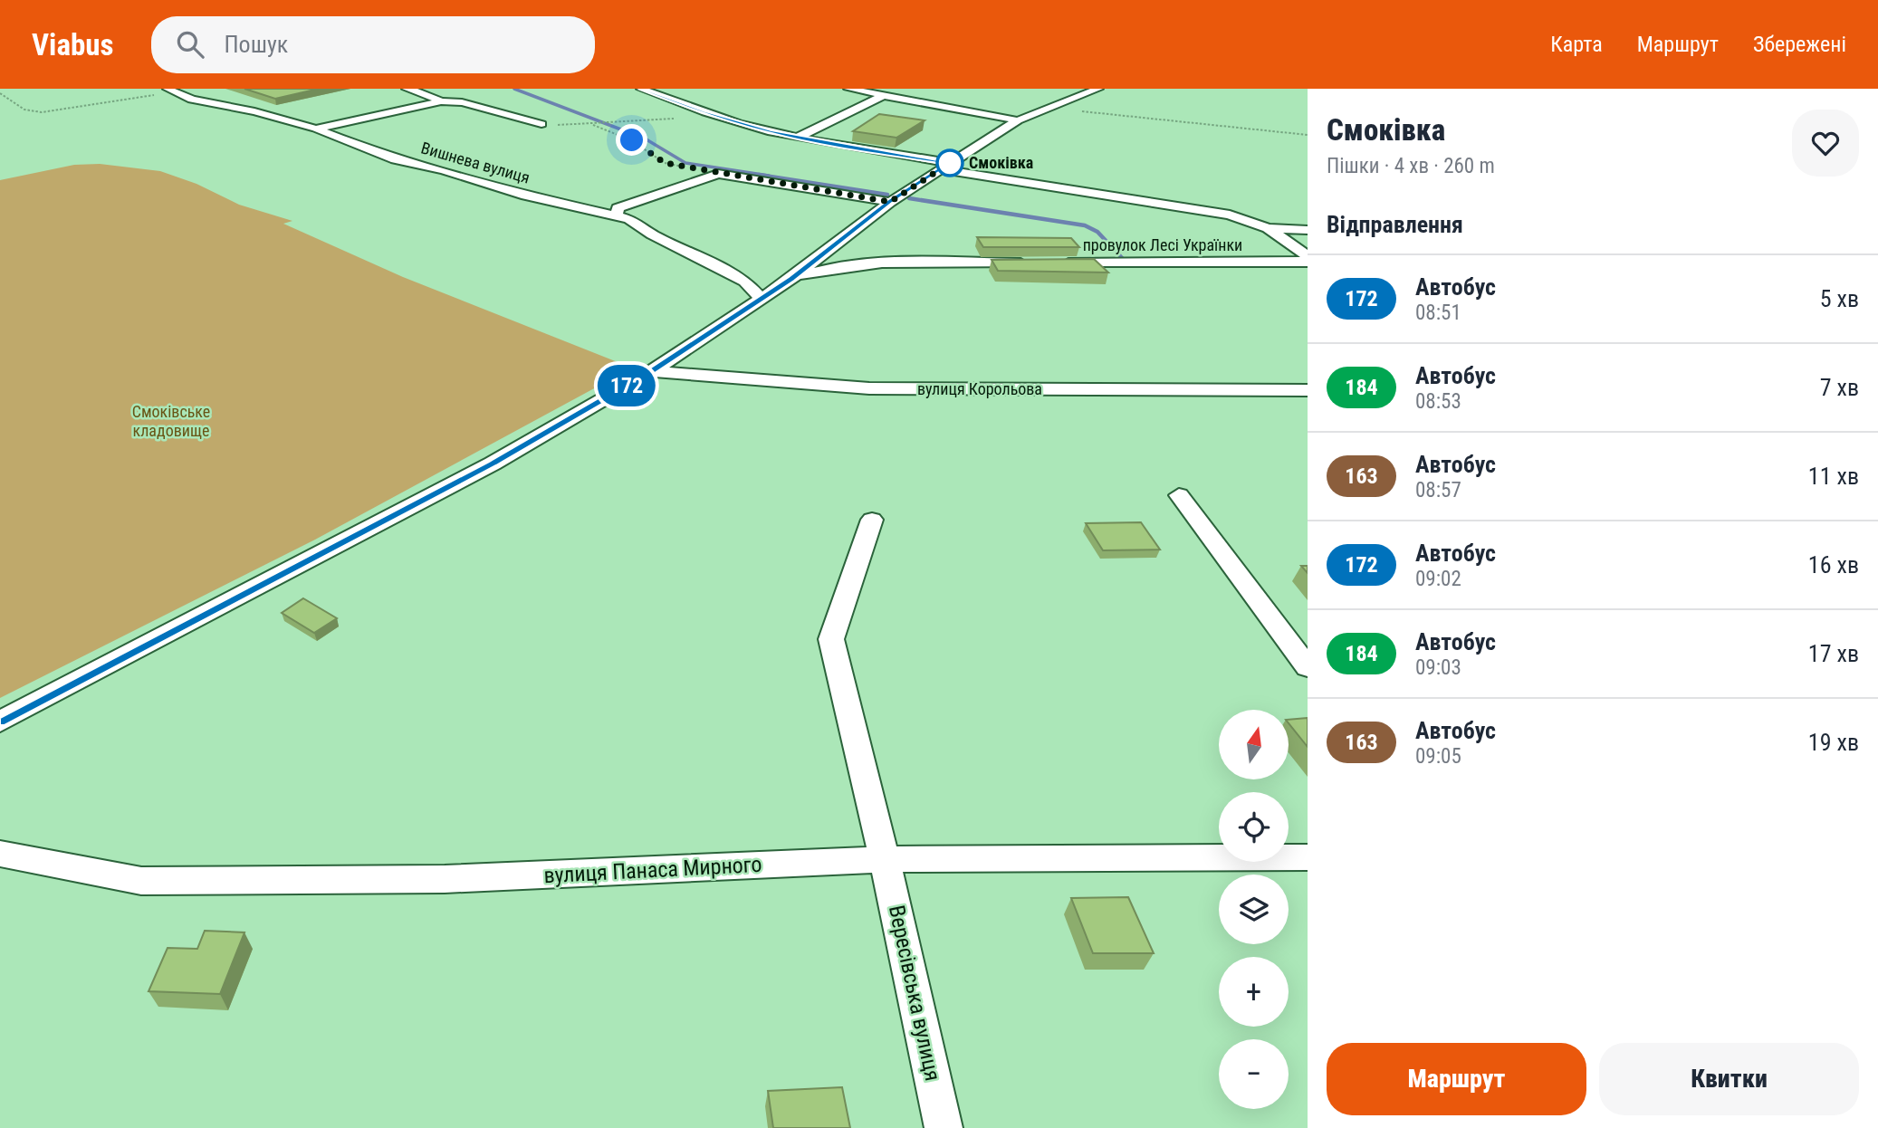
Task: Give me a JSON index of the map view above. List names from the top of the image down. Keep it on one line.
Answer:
{"streets":{"street":["Вишнева вулиця","провулок Лесі Українки","вулиця Корольова","вулиця Панаса Мирного","Вересівська вулиця"]},"crossings":[["вулиця Панаса Мирного","Вересівська вулиця"]],"parks":["Смоківське кладовище"],"places":["Смоківка"],"lines":["bus line 172"],"north":"top","page":{"header":"Viabus","search":"Пошук","nav":["Карта","Маршрут","Збережені"],"on_map":"172","heading":[["Смоківка","Пішки · 4 хв · 260 m"],"Відправлення"],"list":[{"mark":"172","name":"Автобус","note":"08:51","value":"5 хв"},{"mark":"184","name":"Автобус","note":"08:53","value":"7 хв"},{"mark":"163","name":"Автобус","note":"08:57","value":"11 хв"},{"mark":"172","name":"Автобус","note":"09:02","value":"16 хв"},{"mark":"184","name":"Автобус","note":"09:03","value":"17 хв"},{"mark":"163","name":"Автобус","note":"09:05","value":"19 хв"}],"map_buttons":["+","−"],"buttons":["Маршрут","Квитки"]}}
